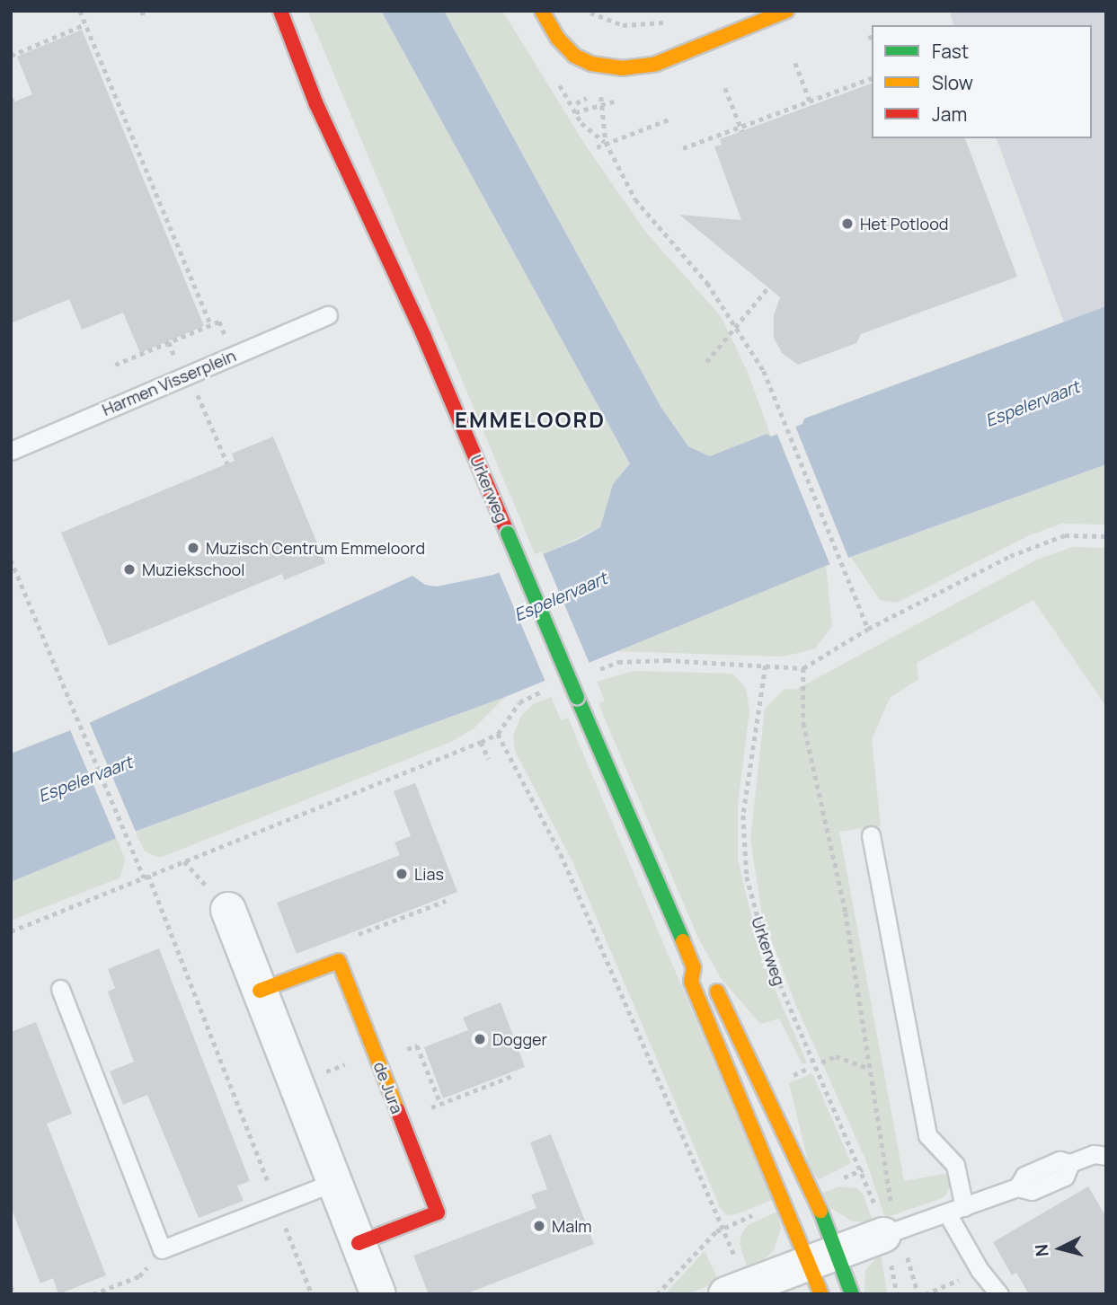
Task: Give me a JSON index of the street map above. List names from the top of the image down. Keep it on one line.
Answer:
{"streets":{"main road":["Urkerweg","de Jura"],"lane":["Harmen Visserplein"]},"districts":["EMMELOORD"],"water":["Espelervaart"],"places":["Het Potlood","Muzisch Centrum Emmeloord","Muziekschool","Lias","Dogger","Malm"],"legend":["Fast","Slow","Jam"],"north":"left"}
